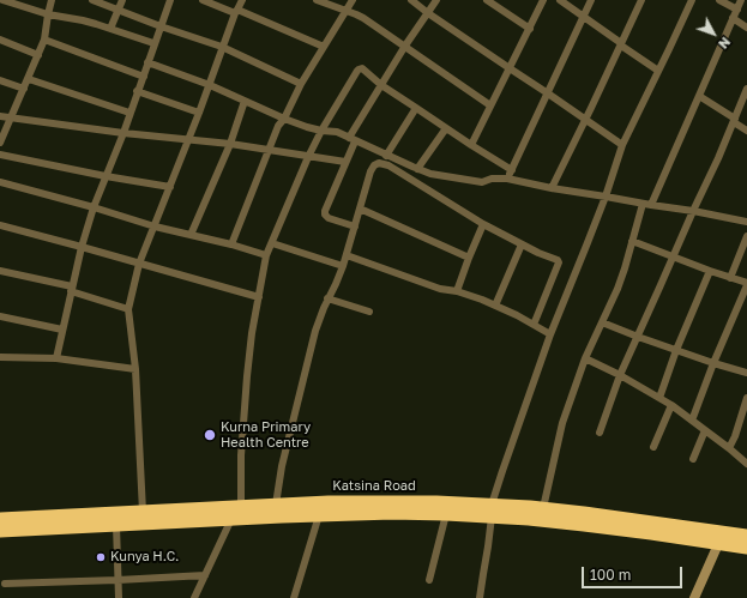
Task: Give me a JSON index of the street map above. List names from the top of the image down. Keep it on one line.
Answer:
{"streets":{"highway":["Katsina Road"]},"places":["Kurna Primary Health Centre","Kunya H.C."],"scale_bar":"100 m","north":"bottom right"}
